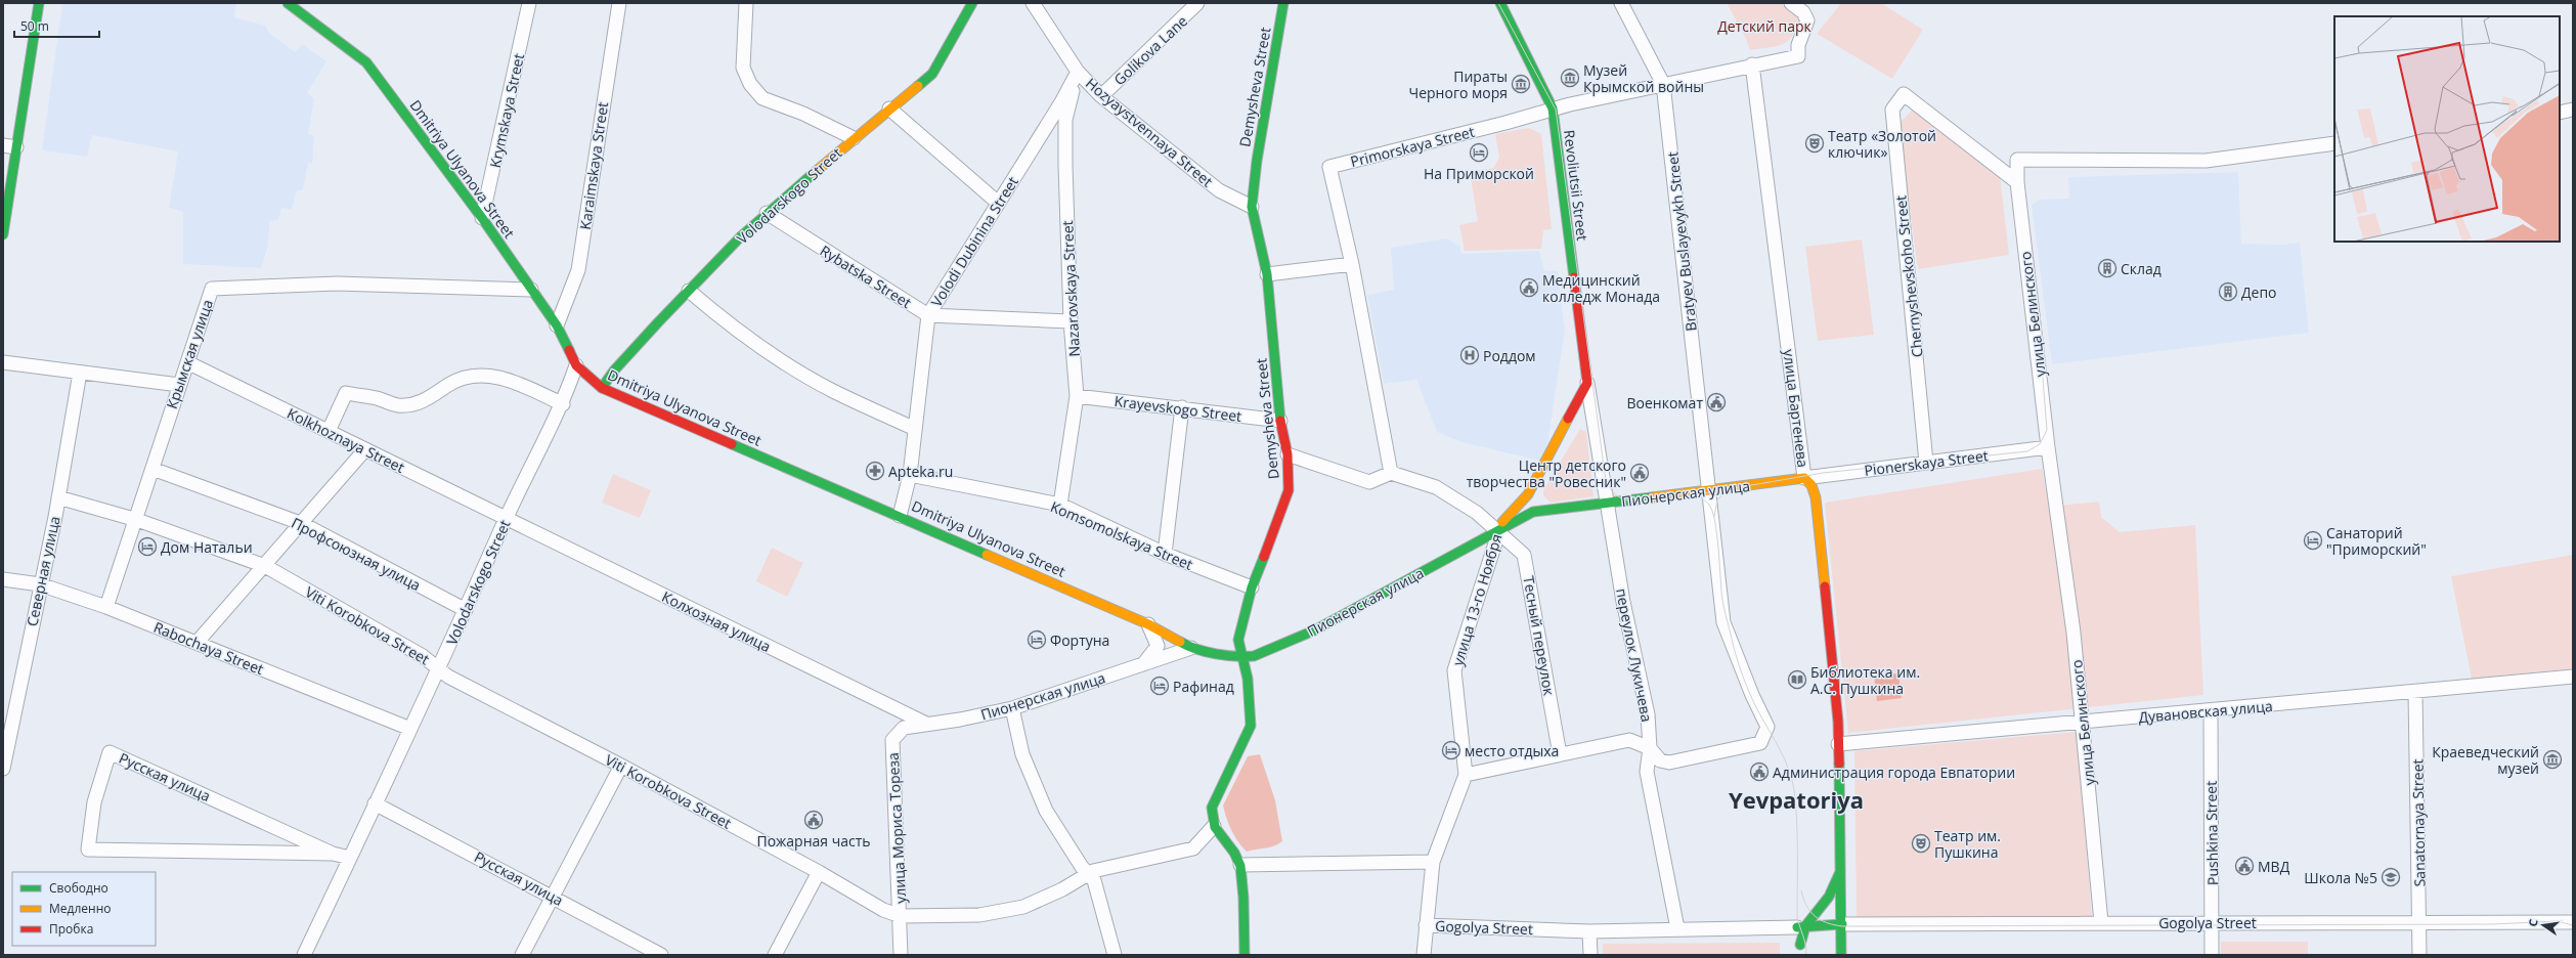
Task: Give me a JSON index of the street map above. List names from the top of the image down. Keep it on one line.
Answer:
{"streets":{"street":["Golikova Lane","Demysheva Street","Krymskaya Street","Hozyaystvennaya Street","Primorskaya Street","Karaimskaya Street","Dmitriya Ulyanova Street","Revoliutsii Street","Volodarskogo Street","Volodi Dubinina Street","Bratyev Buslayevykh Street","Rybatska Street","Chernyshevskoho Street","Nazarovskaya Street","улица Белинского","Крымская улица","Krayevskogo Street","улица Бартенева","Kolkhoznaya Street","Pionerskaya Street","Пионерская улица","Komsomolskaya Street","Профсоюзная улица","Северная улица","улица 13-го Ноября","Колхозная улица","Viti Korobkova Street","Тесный переулок","Rabochaya Street","переулок Лукичева","Дувановская улица","Русская улица","Sanatornaya Street","улица Мориса Тореза","Pushkina Street","Gogolya Street"]},"crossings":[["Golikova Lane","Hozyaystvennaya Street"],["Demysheva Street","Hozyaystvennaya Street"],["Demysheva Street","Krayevskogo Street"],["Demysheva Street","Пионерская улица"],["Demysheva Street","Komsomolskaya Street"],["Demysheva Street","Viti Korobkova Street"],["Krymskaya Street","Dmitriya Ulyanova Street"],["Hozyaystvennaya Street","Volodi Dubinina Street"],["Hozyaystvennaya Street","Nazarovskaya Street"],["Primorskaya Street","Revoliutsii Street"],["Primorskaya Street","Bratyev Buslayevykh Street"],["Primorskaya Street","улица Бартенева"],["Karaimskaya Street","Dmitriya Ulyanova Street"],["Dmitriya Ulyanova Street","Volodarskogo Street"],["Dmitriya Ulyanova Street","Крымская улица"],["Dmitriya Ulyanova Street","Пионерская улица"],["Revoliutsii Street","улица 13-го Ноября"],["Revoliutsii Street","переулок Лукичева"],["Volodarskogo Street","Rybatska Street"],["Volodarskogo Street","Kolkhoznaya Street"],["Volodarskogo Street","Профсоюзная улица"],["Volodarskogo Street","Колхозная улица"],["Volodarskogo Street","Viti Korobkova Street"],["Volodarskogo Street","Rabochaya Street"],["Volodarskogo Street","Русская улица"],["Volodi Dubinina Street","Rybatska Street"],["Volodi Dubinina Street","Nazarovskaya Street"],["Volodi Dubinina Street","Komsomolskaya Street"],["Bratyev Buslayevykh Street","Пионерская улица"],["Bratyev Buslayevykh Street","переулок Лукичева"],["Rybatska Street","Nazarovskaya Street"],["Chernyshevskoho Street","улица Белинского"],["Chernyshevskoho Street","Pionerskaya Street"],["Nazarovskaya Street","Krayevskogo Street"],["Nazarovskaya Street","Komsomolskaya Street"],["улица Белинского","Pionerskaya Street"],["улица Белинского","Дувановская улица"],["улица Белинского","Gogolya Street"],["Крымская улица","Kolkhoznaya Street"],["Крымская улица","Профсоюзная улица"],["Крымская улица","Viti Korobkova Street"],["Крымская улица","Rabochaya Street"],["улица Бартенева","Pionerskaya Street"],["улица Бартенева","Пионерская улица"],["улица Бартенева","Дувановская улица"],["улица Бартенева","Gogolya Street"],["Kolkhoznaya Street","Колхозная улица"],["Pionerskaya Street","Пионерская улица"],["Пионерская улица","улица 13-го Ноября"],["Пионерская улица","Колхозная улица"],["Пионерская улица","Тесный переулок"],["Пионерская улица","переулок Лукичева"],["Пионерская улица","улица Мориса Тореза"],["Северная улица","Viti Korobkova Street"],["Северная улица","Rabochaya Street"],["улица 13-го Ноября","Тесный переулок"],["улица 13-го Ноября","переулок Лукичева"],["улица 13-го Ноября","Gogolya Street"],["Колхозная улица","улица Мориса Тореза"],["Viti Korobkova Street","улица Мориса Тореза"],["переулок Лукичева","Gogolya Street"],["Дувановская улица","Sanatornaya Street"],["Дувановская улица","Pushkina Street"],["Sanatornaya Street","Gogolya Street"],["Pushkina Street","Gogolya Street"]],"districts":["Yevpatoriya"],"parks":["Детский парк"],"places":{"museum":["Музей Крымской войны","Пираты Черного моря","Краеведческий музей"],"theatre":["Театр «Золотой ключик»","Театр им. Пушкина"],"hotel":["На Приморской","Санаторий \"Приморский\"","Дом Натальи","Фортуна","Рафинад","место отдыха"],"building":["Склад","Депо"],"public building":["Медицинский колледж Монада","Военкомат","Центр детского творчества \"Ровесник\"","Администрация города Евпатории","Пожарная часть","МВД"],"hospital":["Роддом"],"pharmacy":["Apteka.ru"],"library":["Библиотека им. А.С. Пушкина"],"school or university":["Школа №5"]},"legend":["Свободно","Медленно","Пробка"],"scale_bar":"50 m","north":"left"}
